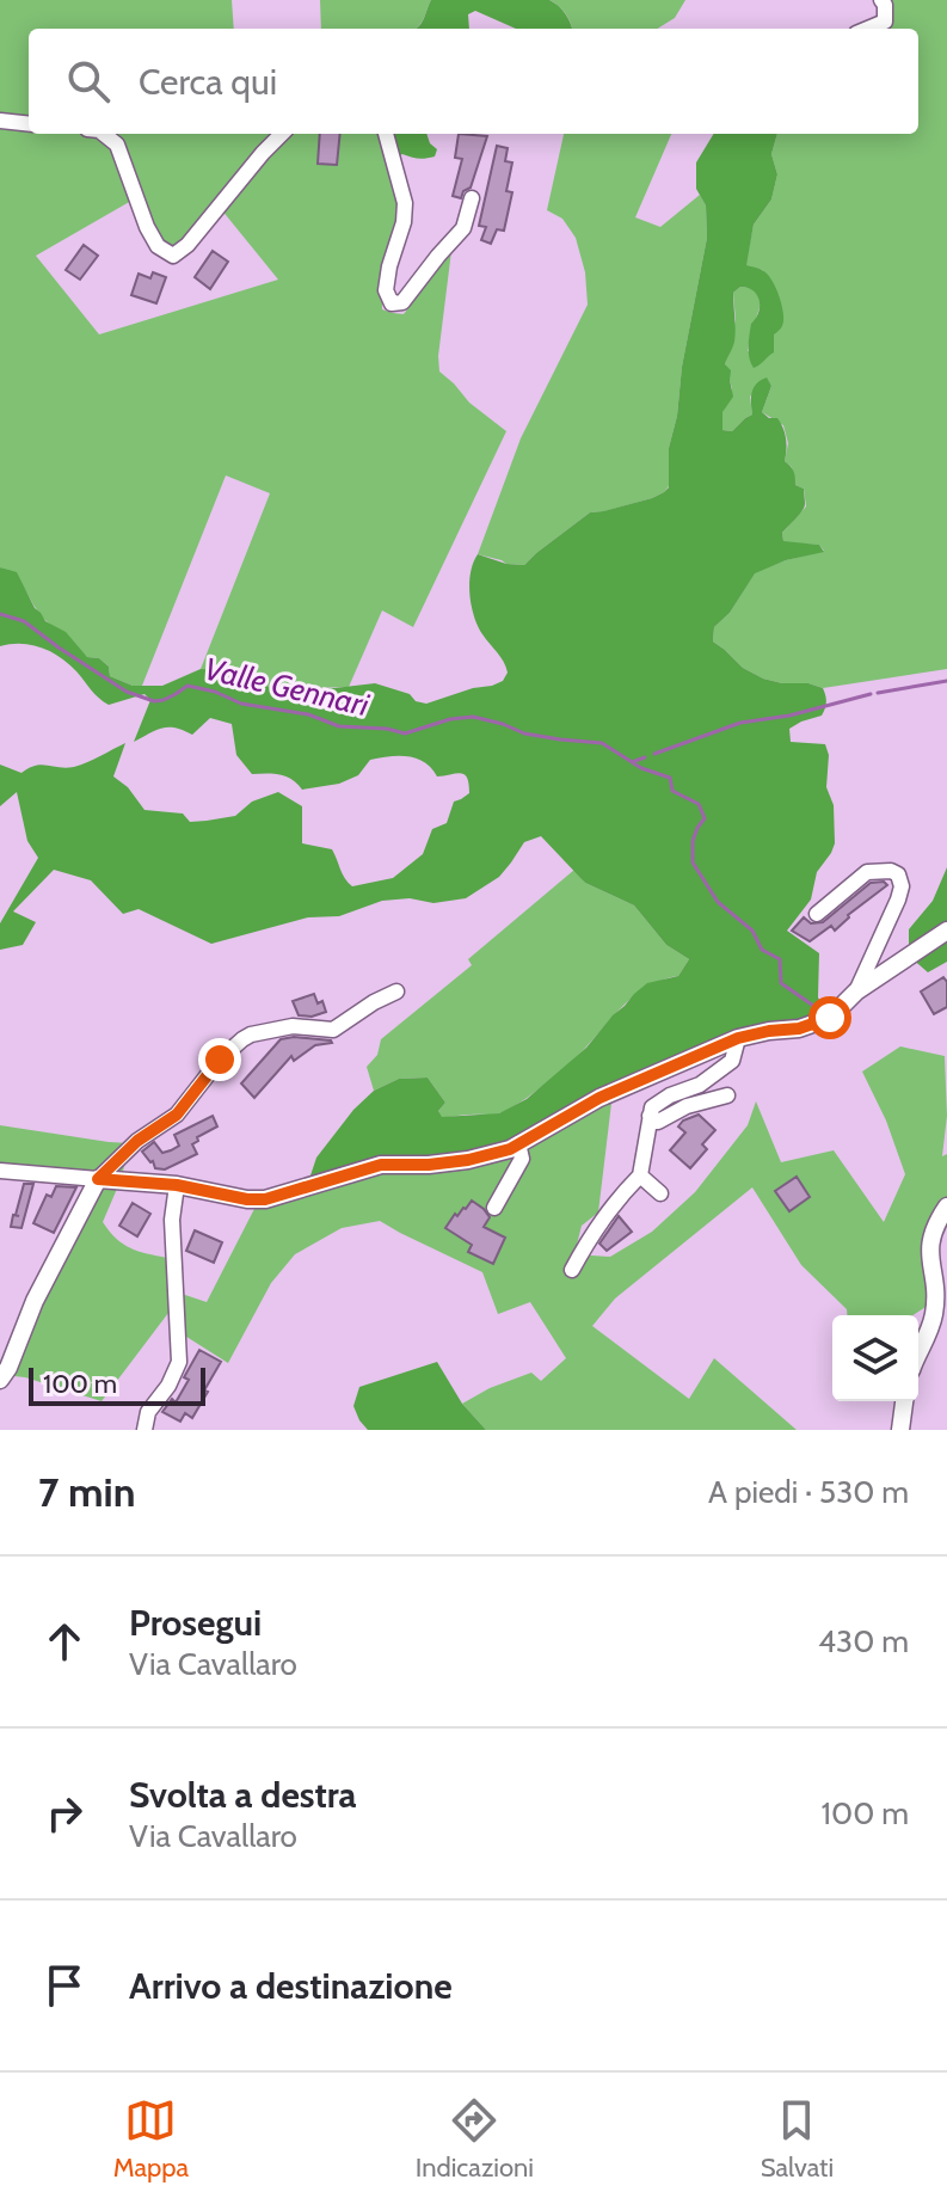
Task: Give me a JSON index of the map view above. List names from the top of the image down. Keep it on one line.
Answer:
{"water":["Valle Gennari"],"scale_bar":"100 m","page":{"search":"Cerca qui","scale":"100 m","heading":["7 min","A piedi · 530 m"],"list":[["Prosegui","Via Cavallaro","430 m"],["Svolta a destra","Via Cavallaro","100 m"],"Arrivo a destinazione"],"nav":["Mappa","Indicazioni","Salvati"]}}
